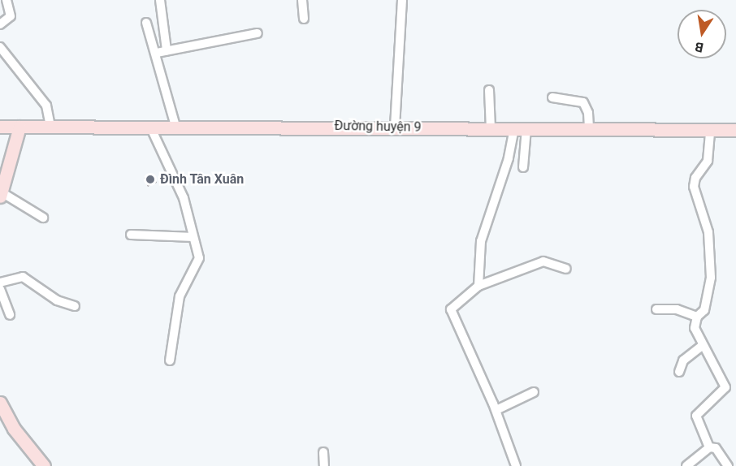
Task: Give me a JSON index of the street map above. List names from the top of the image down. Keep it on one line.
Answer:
{"streets":{"street":["Đường huyện 9"]},"places":["Đình Tân Xuân"],"north":"bottom"}
